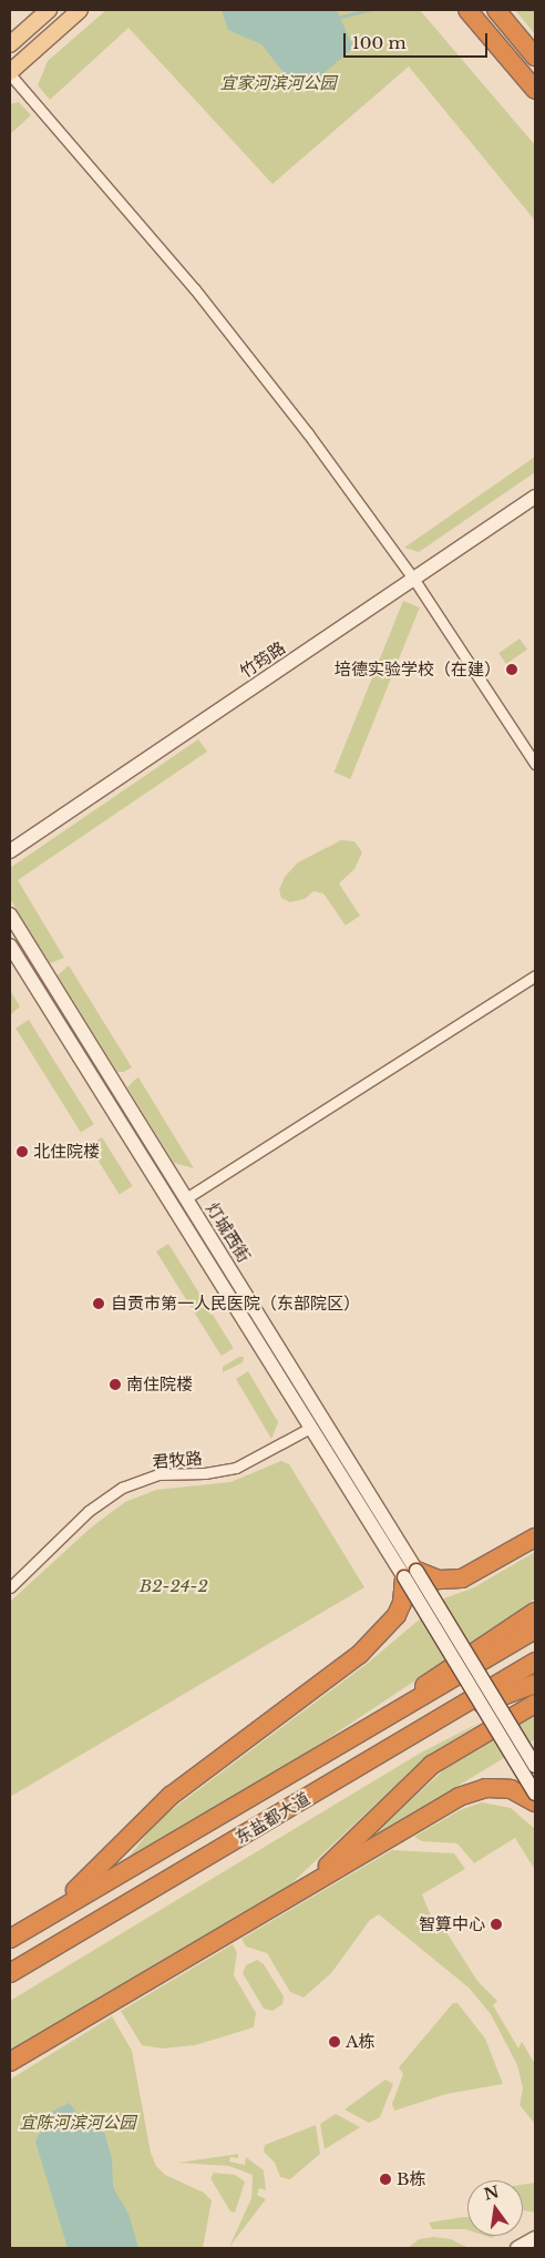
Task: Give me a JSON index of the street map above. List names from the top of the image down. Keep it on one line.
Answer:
{"streets":{"highway":["东盐都大道"],"street":["竹筠路","灯城西街","君牧路"]},"crossings":[["灯城西街","君牧路"]],"parks":["宜家河滨河公园","B2-24-2","宜陈河滨河公园"],"places":["培德实验学校（在建）","北住院楼","自贡市第一人民医院（东部院区）","南住院楼","智算中心","A栋","B栋"],"scale_bar":"100 m","north":"top"}
